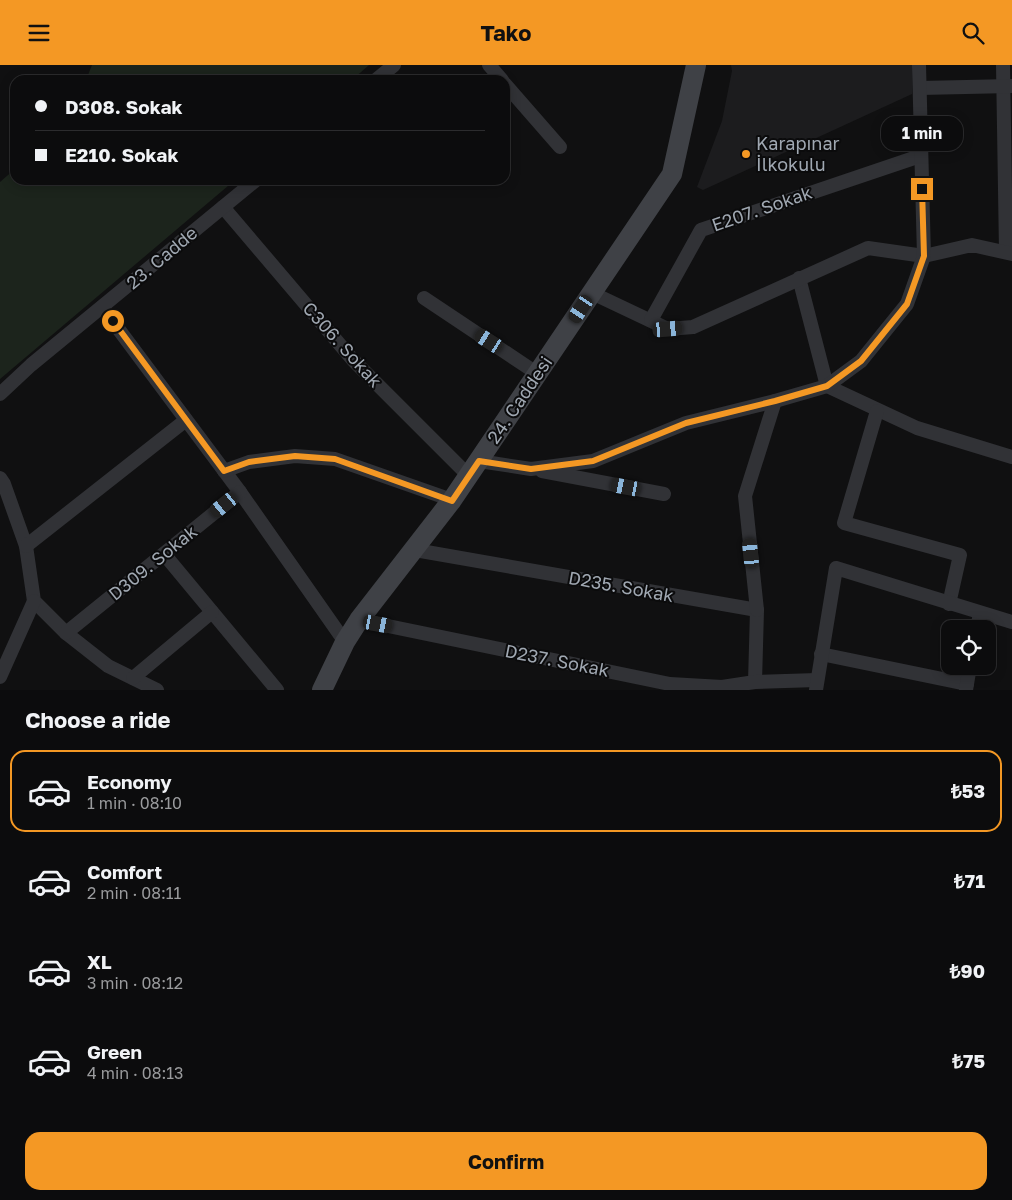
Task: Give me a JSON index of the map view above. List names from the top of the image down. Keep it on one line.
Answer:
{"streets":{"street":["E207. Sokak","23. Cadde","C306. Sokak","24. Caddesi","D309. Sokak","D235. Sokak","D237. Sokak"]},"crossings":[["23. Cadde","C306. Sokak"],["C306. Sokak","24. Caddesi"],["24. Caddesi","D235. Sokak"],["24. Caddesi","D237. Sokak"]],"places":["Karapınar İlkokulu"],"page":{"header":"Tako","banner":["D308. Sokak","E210. Sokak"],"bubble":"1 min","heading":"Choose a ride","list":[{"name":"Economy","note":"1 min · 08:10","value":"₺53"},{"name":"Comfort","note":"2 min · 08:11","value":"₺71"},{"name":"XL","note":"3 min · 08:12","value":"₺90"},{"name":"Green","note":"4 min · 08:13","value":"₺75"}],"buttons":"Confirm"}}
